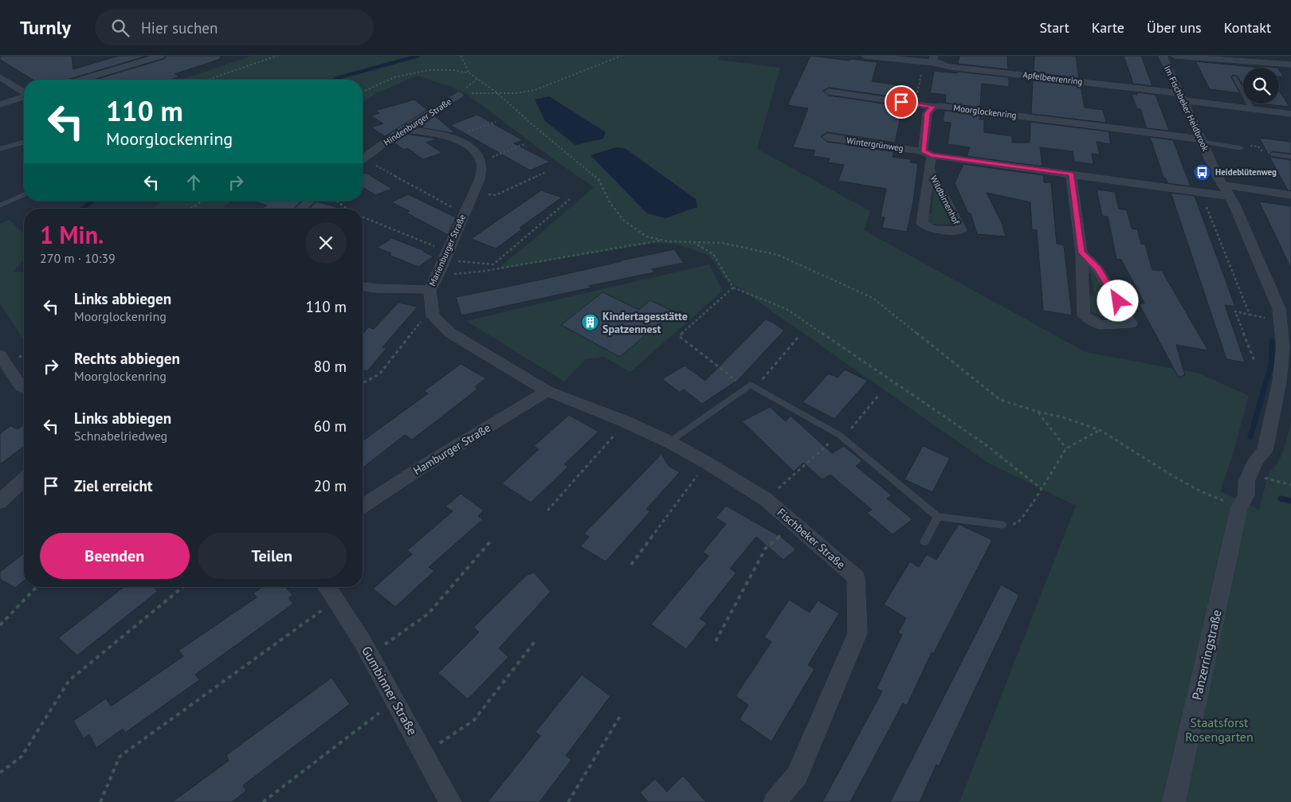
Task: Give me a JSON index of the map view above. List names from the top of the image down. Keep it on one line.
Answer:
{"streets":{"street":["Apfelbeerenring","Im Fischbeker Heidbrook","Moorglockenring","Hindenburger Straße","Wintergrünweg","Wildbirnenhof","Marienburger Straße","Hamburger Straße","Fischbeker Straße","Panzerringstraße","Gumbinner Straße"]},"crossings":[["Apfelbeerenring","Im Fischbeker Heidbrook"],["Im Fischbeker Heidbrook","Moorglockenring"],["Wintergrünweg","Wildbirnenhof"],["Hamburger Straße","Fischbeker Straße"]],"parks":["Staatsforst Rosengarten"],"places":{"bus stop":["Heideblütenweg"],"building":["Kindertagesstätte Spatzennest"]},"page":{"header":"Turnly","search":"Hier suchen","nav":["Start","Karte","Über uns","Kontakt"],"turn":["110 m","Moorglockenring"],"heading":["1 Min.","270 m · 10:39"],"list":[{"name":"Links abbiegen","note":"Moorglockenring","value":"110 m"},{"name":"Rechts abbiegen","note":"Moorglockenring","value":"80 m"},{"name":"Links abbiegen","note":"Schnabelriedweg","value":"60 m"},{"name":"Ziel erreicht","value":"20 m"}],"buttons":["Beenden","Teilen"]}}
